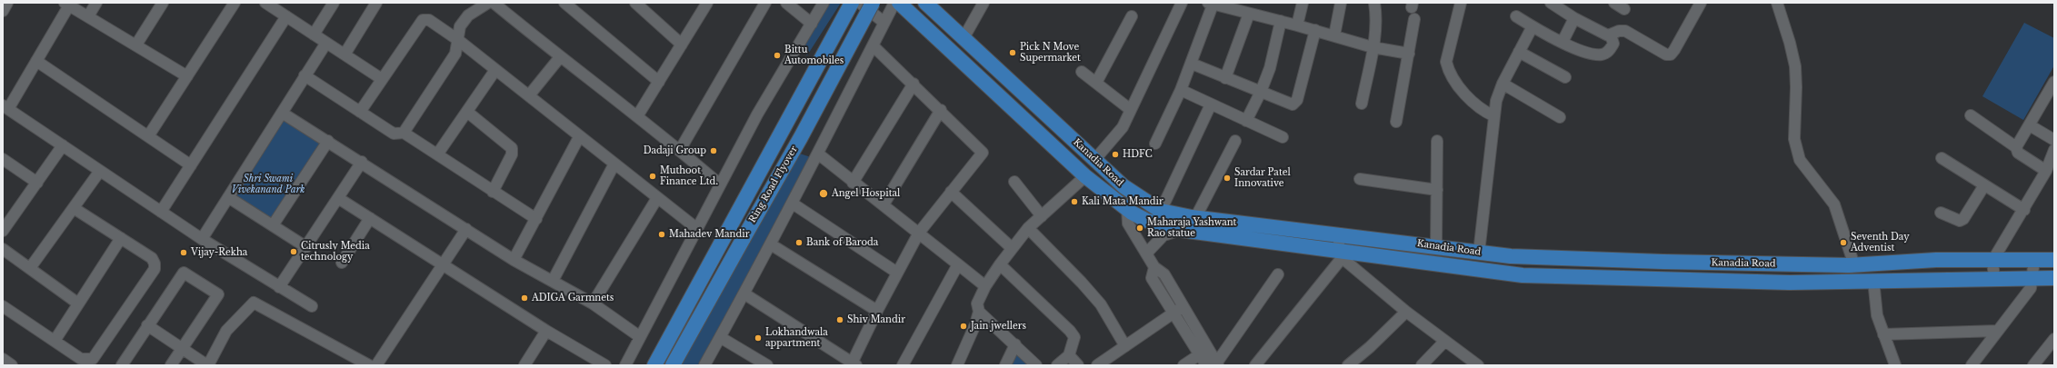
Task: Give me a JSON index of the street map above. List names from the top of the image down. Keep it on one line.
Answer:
{"streets":{"main road":["Kanadia Road","Ring Road Flyover"]},"parks":["Shri Swami Vivekanand Park"],"places":["Pick N Move Supermarket","Bittu Automobiles","Dadaji Group","HDFC","Muthoot Finance Ltd.","Sardar Patel Innovative","Angel Hospital","Kali Mata Mandir","Maharaja Yashwant Rao statue","Mahadev Mandir","Bank of Baroda","Seventh Day Adventist","Citrusly Media technology","Vijay-Rekha","ADIGA Garmnets","Shiv Mandir","Jain jwellers","Lokhandwala appartment"]}
